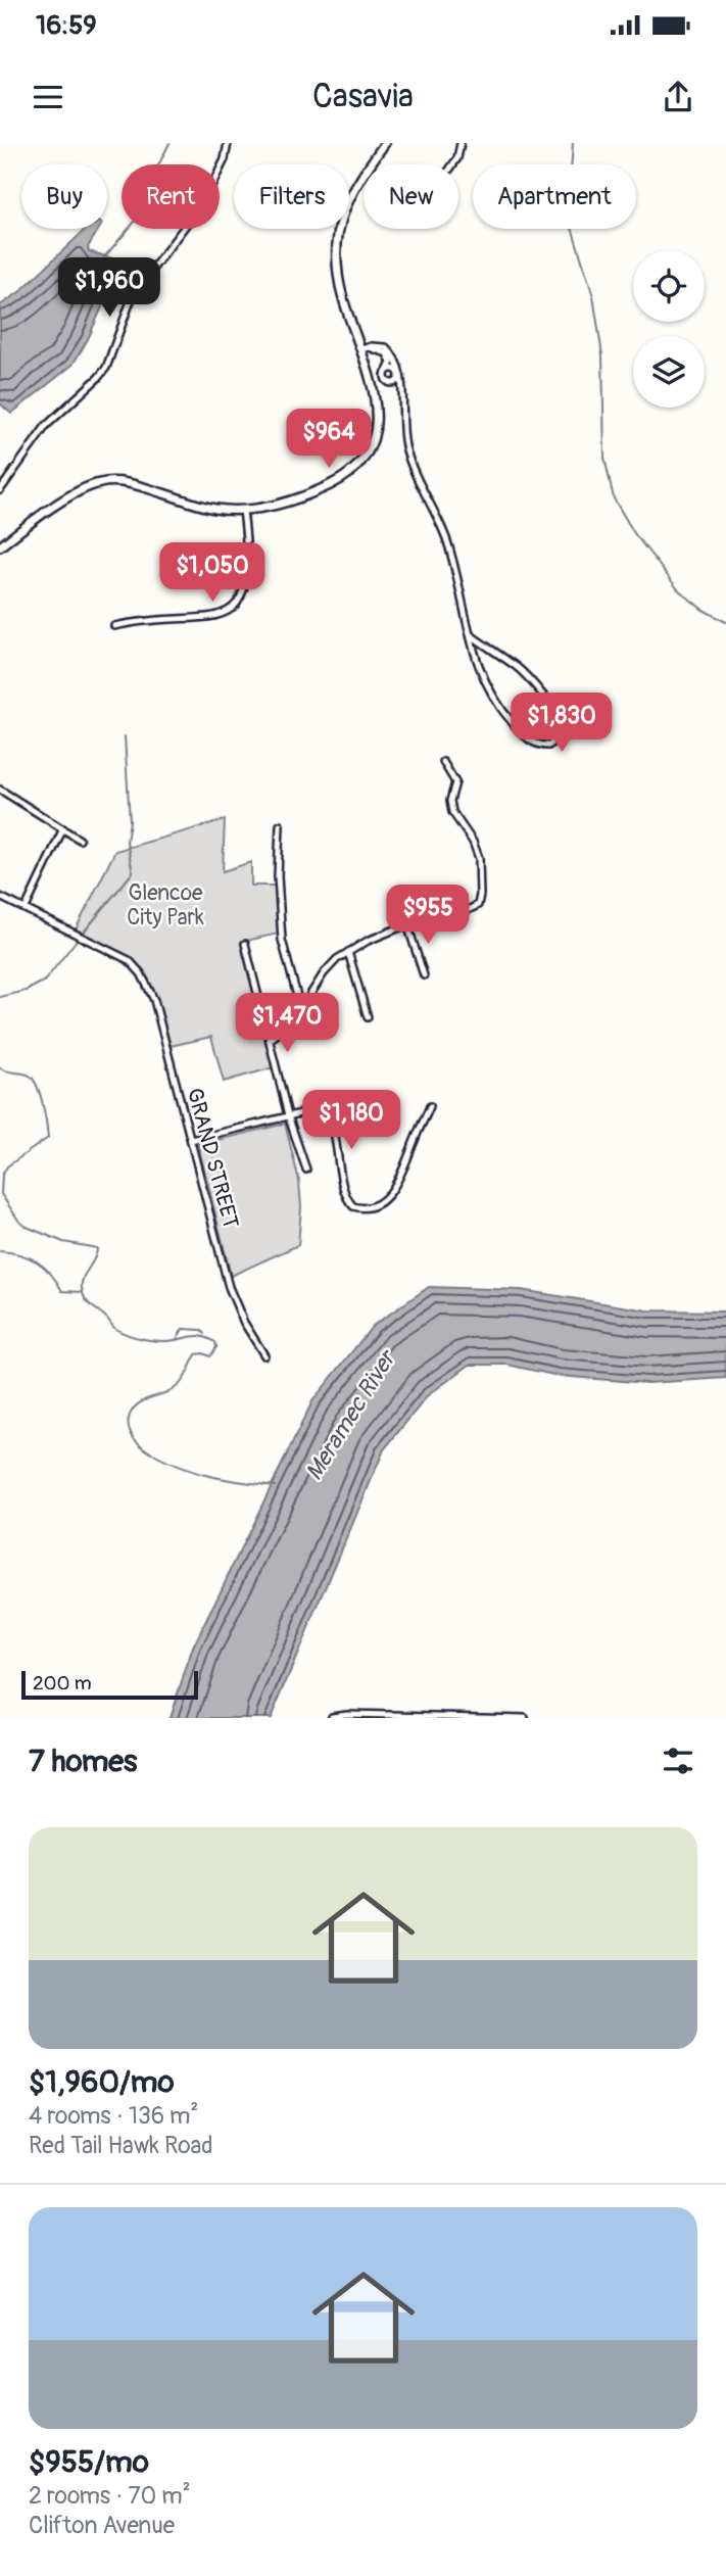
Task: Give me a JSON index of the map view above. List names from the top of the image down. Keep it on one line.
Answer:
{"streets":{"street":["GRAND STREET"]},"water":["Meramec River"],"parks":["Glencoe City Park"],"scale_bar":"200 m","page":{"status":"16:59","header":"Casavia","chip":["Buy","Rent","Filters","New","Apartment"],"price":["$1,960","$964","$1,050","$1,830","$955","$1,470","$1,180"],"scale":"200 m","heading":"7 homes","list":[{"name":"$1,960/mo","note":"4 rooms · 136 m² · Red Tail Hawk Road"},{"name":"$955/mo","note":"2 rooms · 70 m² · Clifton Avenue"}]}}
